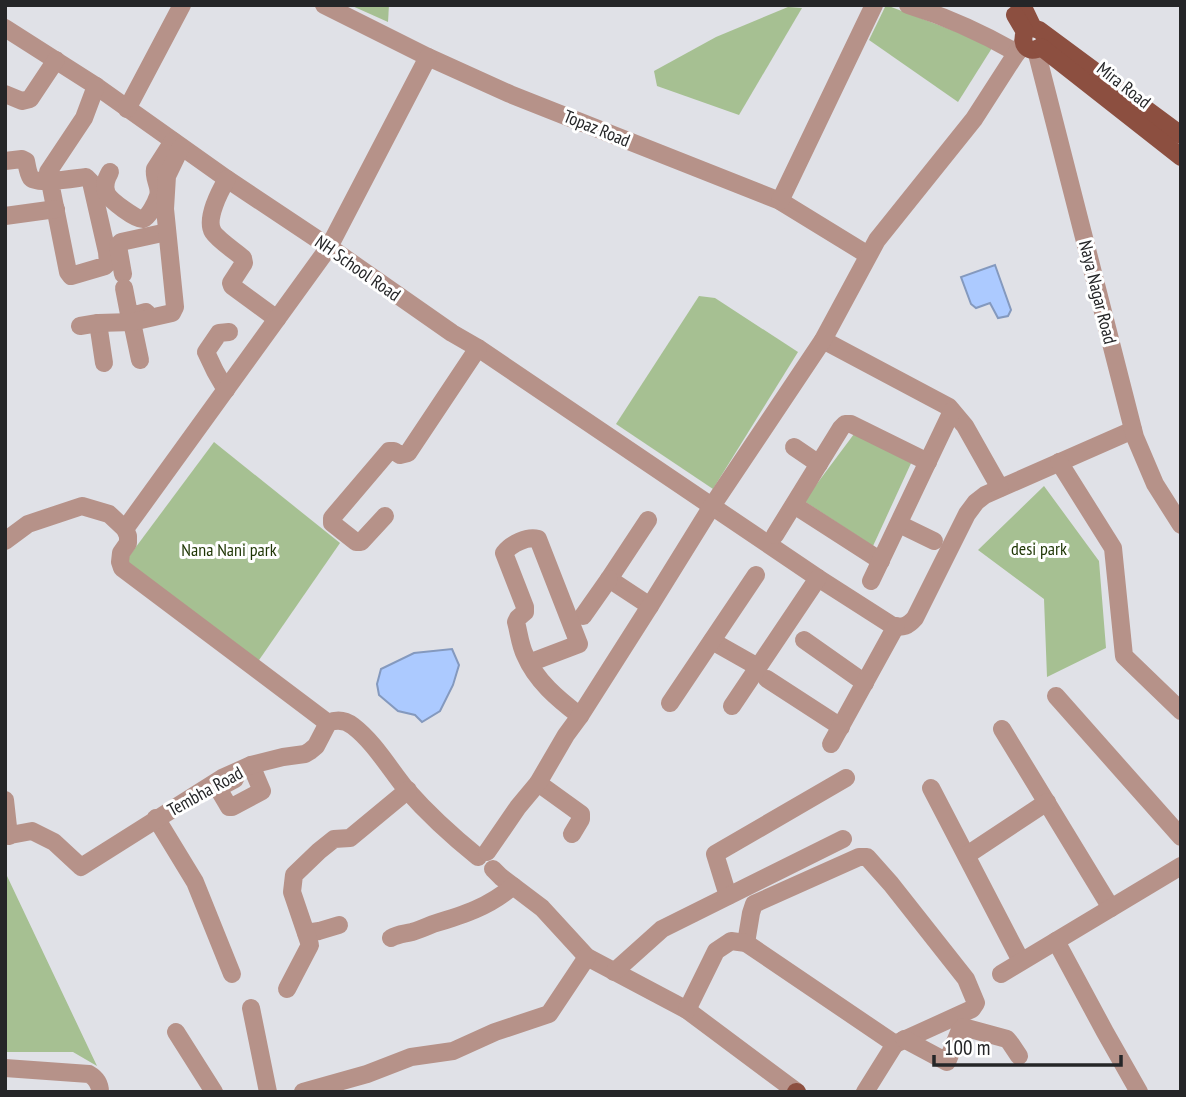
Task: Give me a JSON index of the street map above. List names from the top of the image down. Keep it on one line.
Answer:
{"streets":{"main road":["Mira Road"],"street":["Topaz Road","NH School Road","Naya Nagar Road","Tembha Road"]},"crossings":[["Mira Road","Naya Nagar Road"]],"parks":["desi park","Nana Nani park"],"scale_bar":"100 m"}
